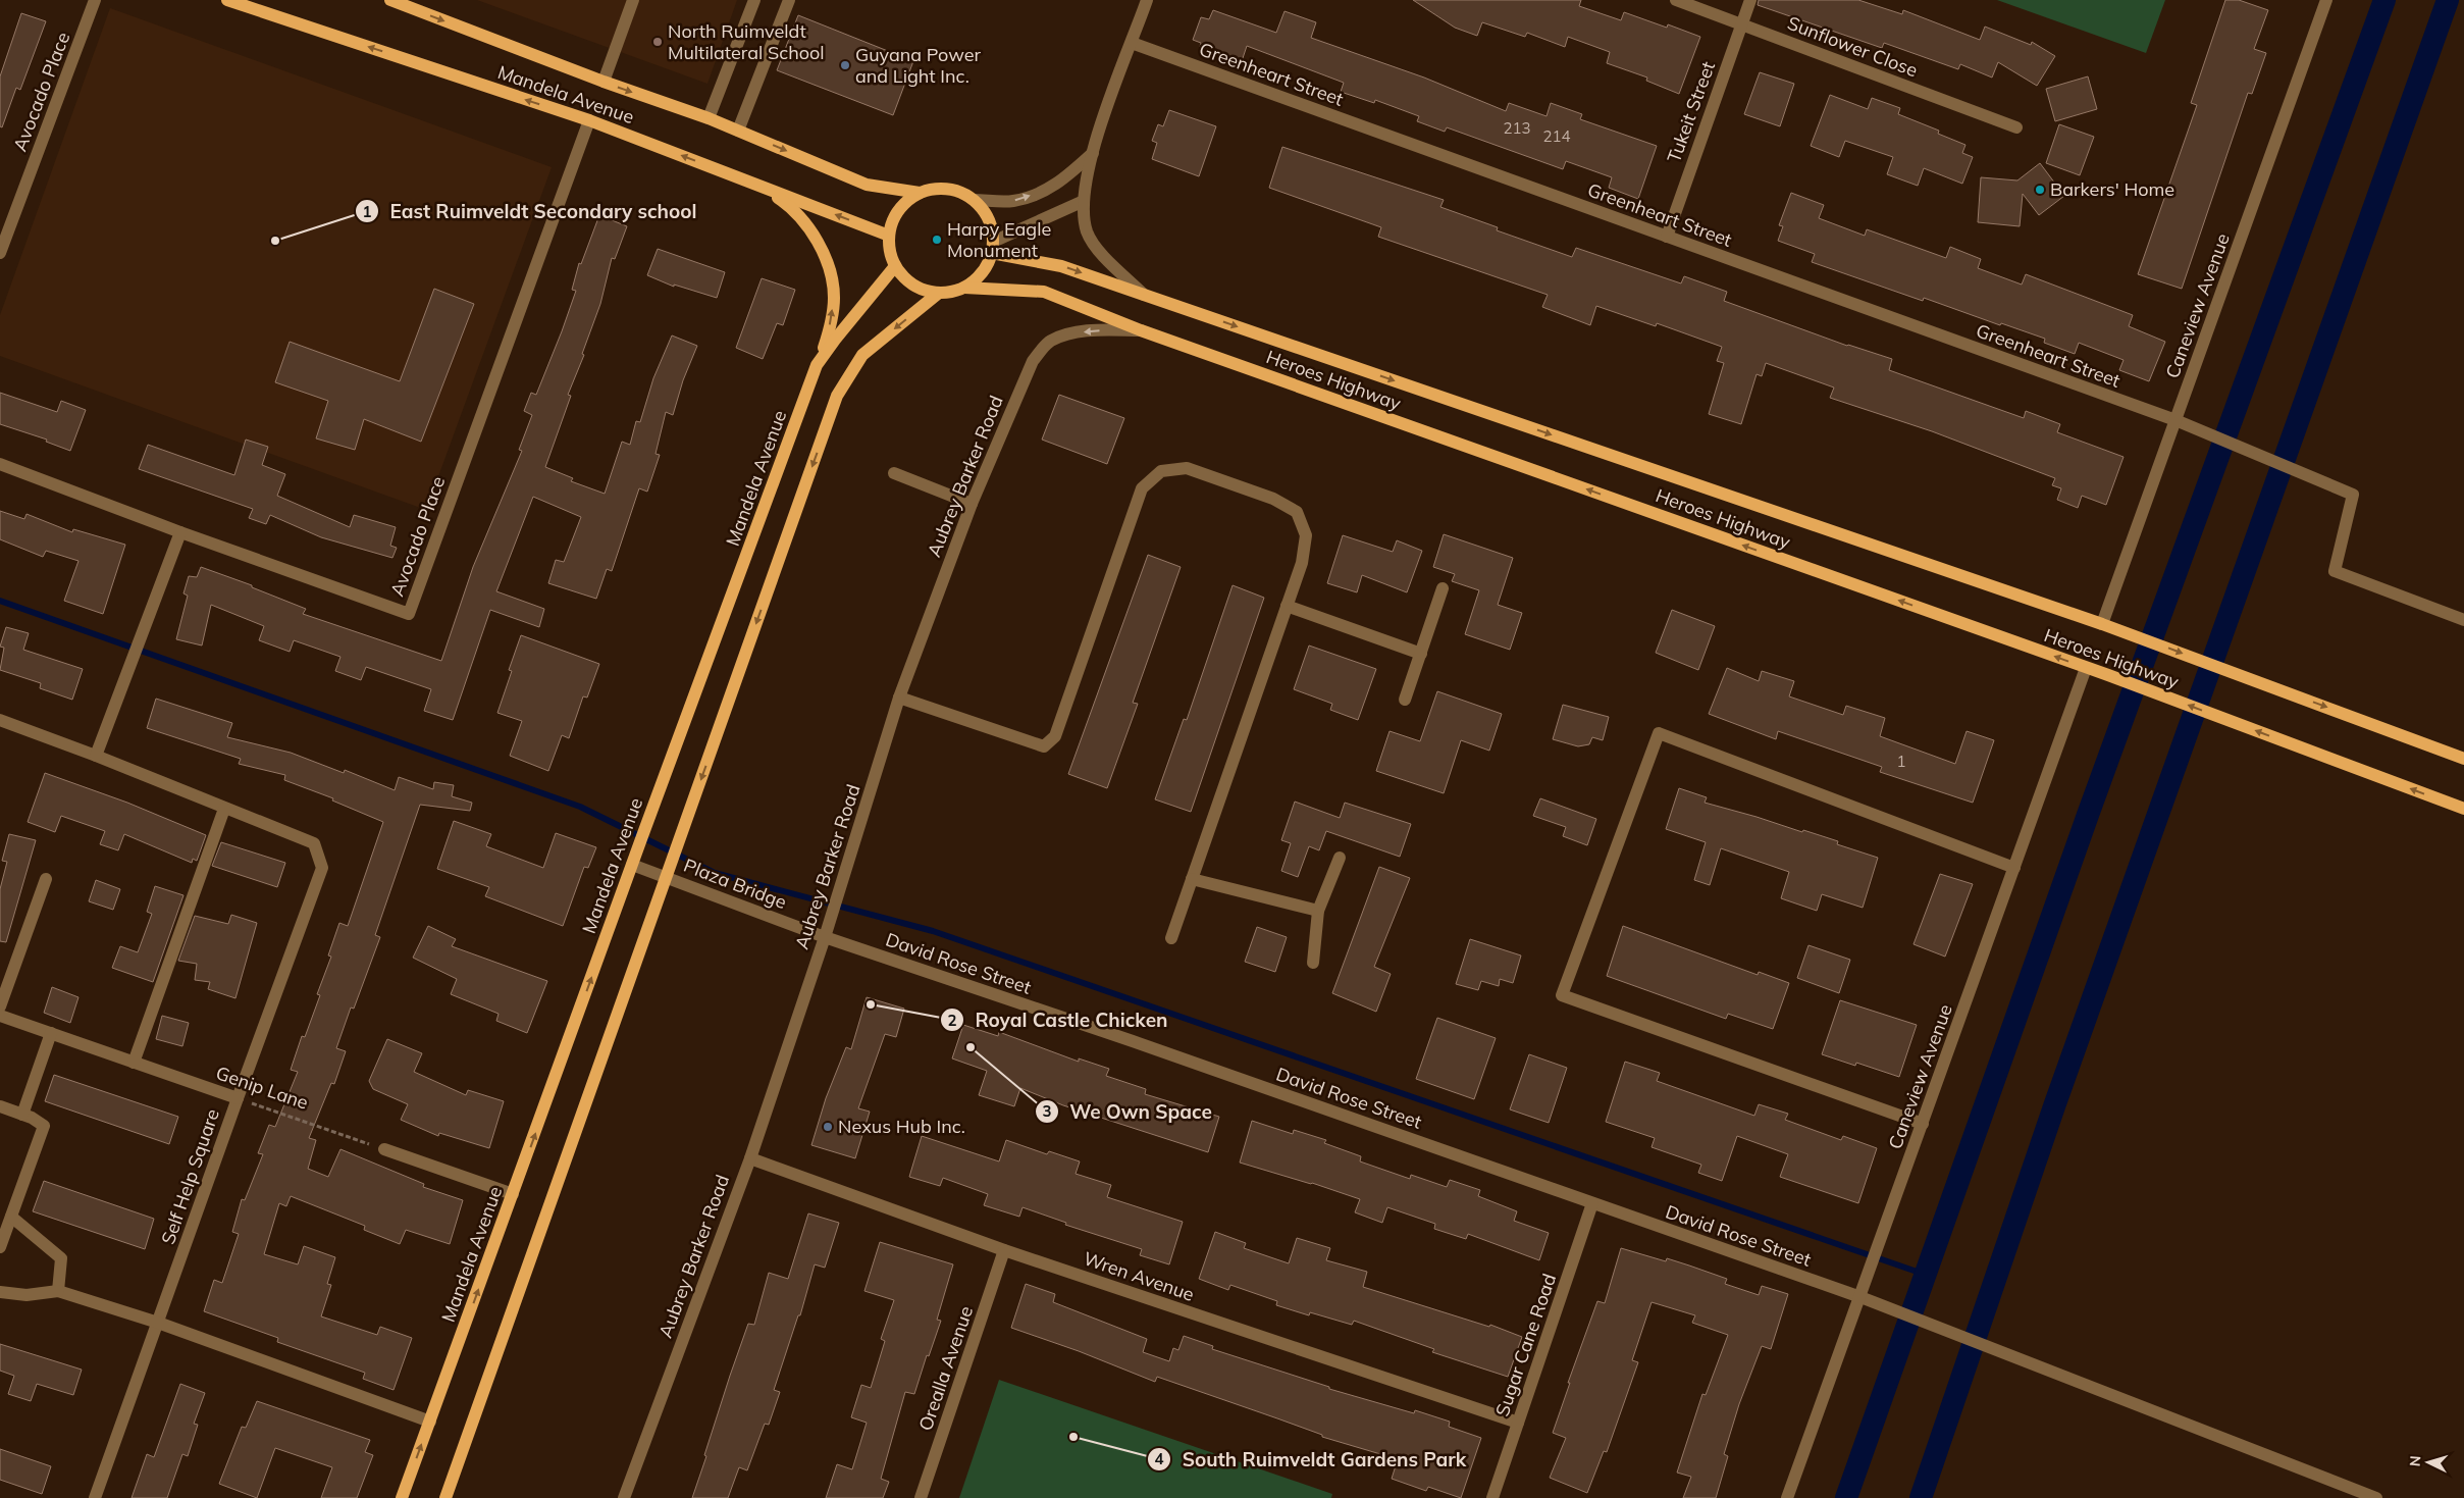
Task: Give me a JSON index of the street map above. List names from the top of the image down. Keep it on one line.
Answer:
{"streets":{"main road":["Mandela Avenue","Heroes Highway"],"street":["Sunflower Close","Greenheart Street","Avocado Place","Tukeit Street","Caneview Avenue","Aubrey Barker Road","Plaza Bridge","David Rose Street","Genip Lane","Self Help Square","Wren Avenue","Sugar Cane Road","Orealla Avenue"]},"crossings":[["Sunflower Close","Tukeit Street"],["Greenheart Street","Tukeit Street"],["Greenheart Street","Caneview Avenue"],["Avocado Place","Mandela Avenue"],["Mandela Avenue","Heroes Highway"],["Mandela Avenue","Plaza Bridge"],["Caneview Avenue","Heroes Highway"],["Caneview Avenue","David Rose Street"],["Heroes Highway","Aubrey Barker Road"],["Aubrey Barker Road","Plaza Bridge"],["Aubrey Barker Road","David Rose Street"],["Aubrey Barker Road","Wren Avenue"],["Plaza Bridge","David Rose Street"],["David Rose Street","Sugar Cane Road"],["Genip Lane","Self Help Square"],["Wren Avenue","Sugar Cane Road"],["Wren Avenue","Orealla Avenue"]],"places":["North Ruimveldt Multilateral School","Guyana Power and Light Inc.","Barkers' Home","Harpy Eagle Monument","East Ruimveldt Secondary school","Royal Castle Chicken","We Own Space","Nexus Hub Inc.","South Ruimveldt Gardens Park"],"house_numbers":["213","214","1"],"north":"left"}
